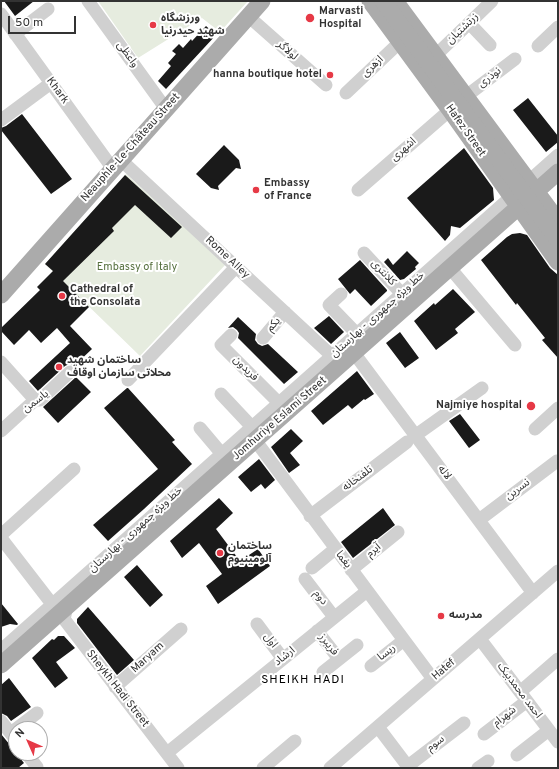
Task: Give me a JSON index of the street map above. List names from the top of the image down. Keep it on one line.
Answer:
{"streets":{"main road":["Hafez Street","Neauphle-Le-Château Street","Jomhuriye Eslami Street"],"street":["زرتشتیان","لولاگر","واعظی","ازهری","نوذری","Khark","اشهری","Rome Alley","کلانتری","خط ویژه جمهوری - بهارستان","یکم","فریدون","یاسمن","لاله","تلفنخانه","نسرین","آیرم","یغما","دوم","اول","فریبرز","ریسا","ارشاد","Maryam","Hatef","Sheykh Hadi Street","احمد محمدبیک","شهرام","سوم"]},"crossings":[["زرتشتیان","Hafez Street"],["لولاگر","Neauphle-Le-Château Street"],["واعظی","Neauphle-Le-Château Street"],["ازهری","Hafez Street"],["نوذری","Hafez Street"],["Khark","Neauphle-Le-Château Street"],["Khark","Rome Alley"],["Hafez Street","اشهری"],["Hafez Street","خط ویژه جمهوری - بهارستان"],["Hafez Street","Jomhuriye Eslami Street"],["Neauphle-Le-Château Street","Rome Alley"],["Rome Alley","یکم"],["Rome Alley","Jomhuriye Eslami Street"],["Rome Alley","لاله"],["کلانتری","خط ویژه جمهوری - بهارستان"],["کلانتری","Jomhuriye Eslami Street"],["خط ویژه جمهوری - بهارستان","Jomhuriye Eslami Street"],["فریدون","Jomhuriye Eslami Street"],["Jomhuriye Eslami Street","لاله"],["Jomhuriye Eslami Street","یغما"],["Jomhuriye Eslami Street","Sheykh Hadi Street"],["لاله","تلفنخانه"],["لاله","نسرین"],["لاله","Hatef"],["تلفنخانه","یغما"],["آیرم","یغما"],["یغما","دوم"],["یغما","ریسا"],["یغما","ارشاد"],["یغما","Hatef"],["دوم","ارشاد"],["اول","ارشاد"],["فریبرز","ارشاد"],["ارشاد","Sheykh Hadi Street"],["Maryam","Sheykh Hadi Street"],["Hatef","احمد محمدبیک"],["احمد محمدبیک","شهرام"]],"districts":["SHEIKH HADI"],"parks":["Embassy of Italy"],"places":["Marvasti Hospital","ورزشگاه شهید حیدرنیا","hanna boutique hotel","Embassy of France","Cathedral of the Consolata","ساختمان شهید محلاتی سازمان اوقاف","Najmiye hospital","ساختمان آلومینیوم","مدرسه"],"scale_bar":"50 m","north":"top left"}
